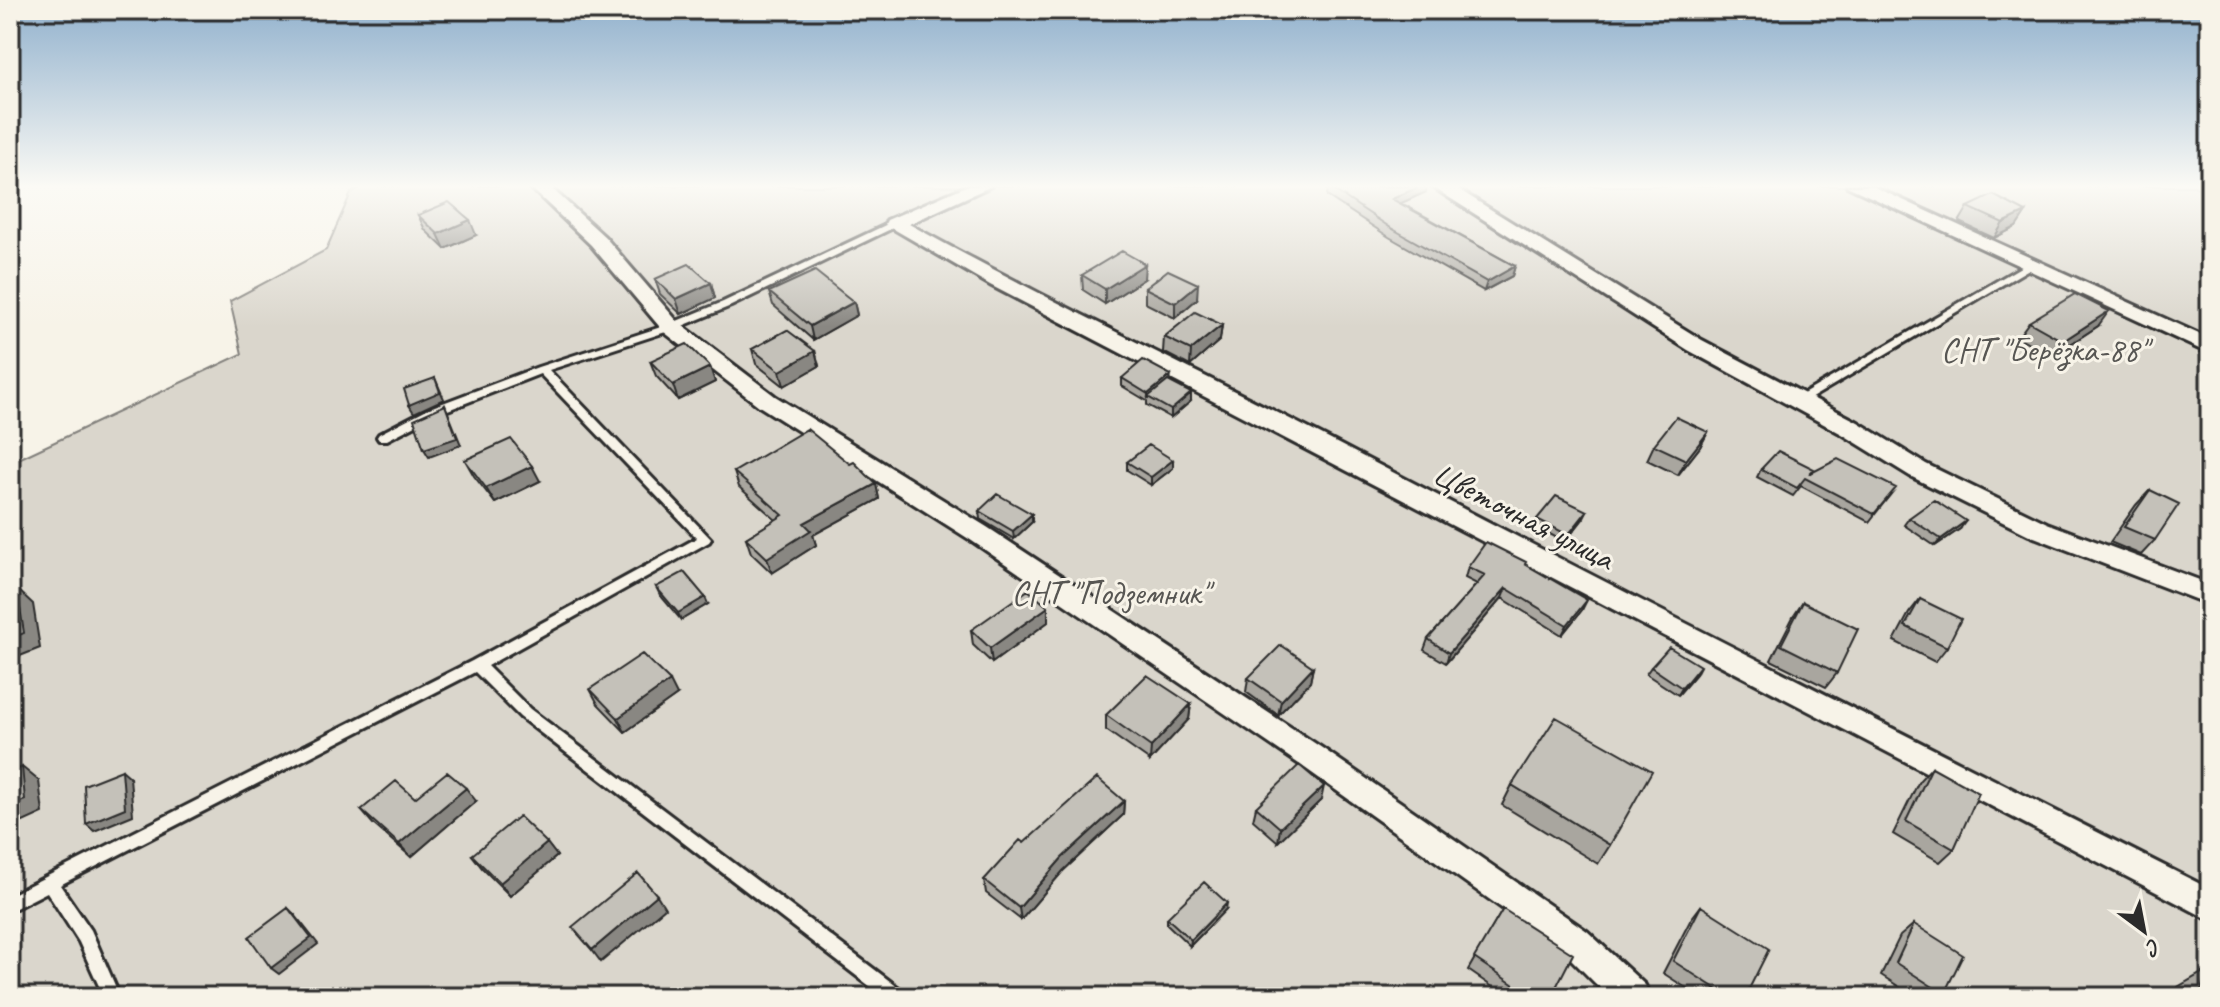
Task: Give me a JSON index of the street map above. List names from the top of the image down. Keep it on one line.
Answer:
{"streets":{"street":["Цветочная улица"]},"parks":["СНТ \"Берёзка-88\"","СНТ \"Подземник\""],"north":"bottom right"}
